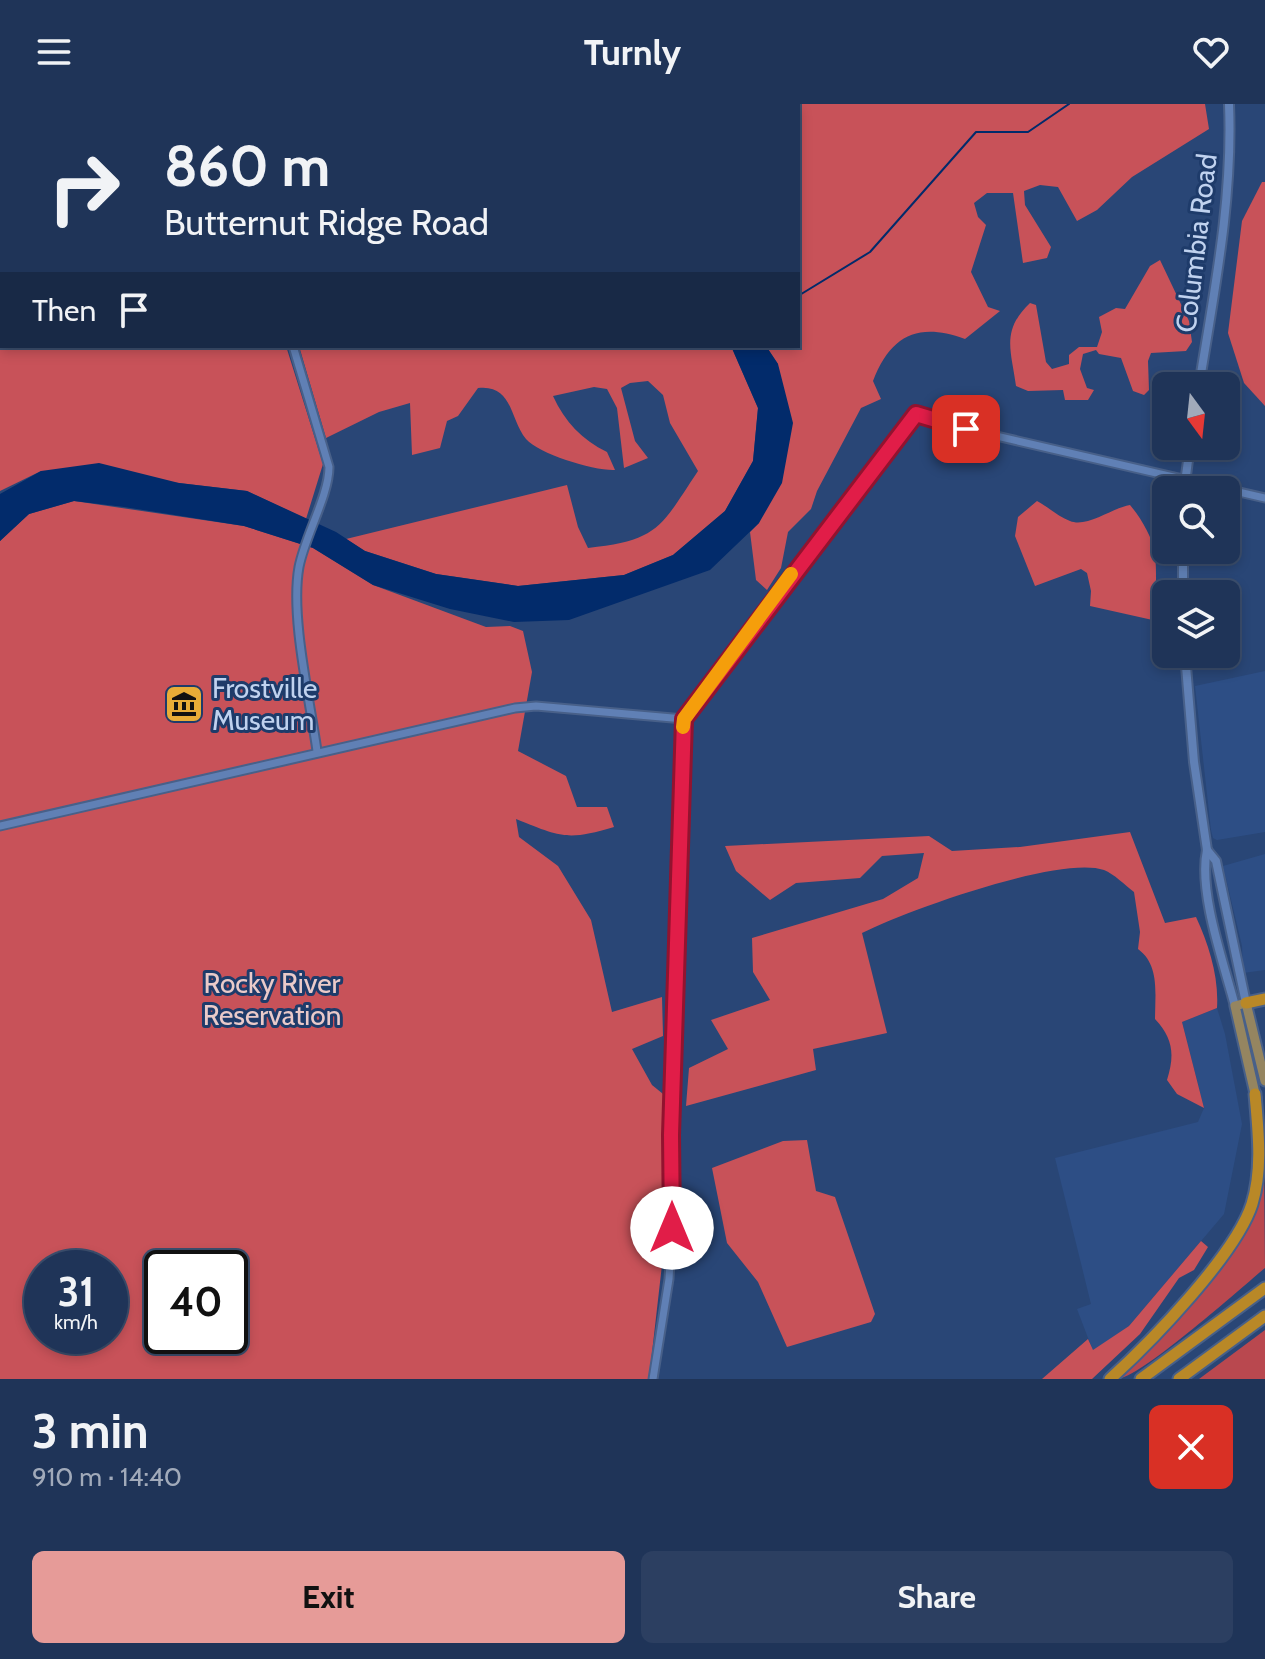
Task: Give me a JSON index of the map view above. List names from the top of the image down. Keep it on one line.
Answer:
{"streets":{"main road":["Columbia Road"]},"parks":["Rocky River Reservation"],"places":{"museum":["Frostville Museum"]},"north":"bottom","page":{"header":"Turnly","turn":["860 m","Butternut Ridge Road"],"then":"Then","speed":"31 km/h","limit":"40","heading":["3 min","910 m · 14:40"],"buttons":["Exit","Share"]}}
